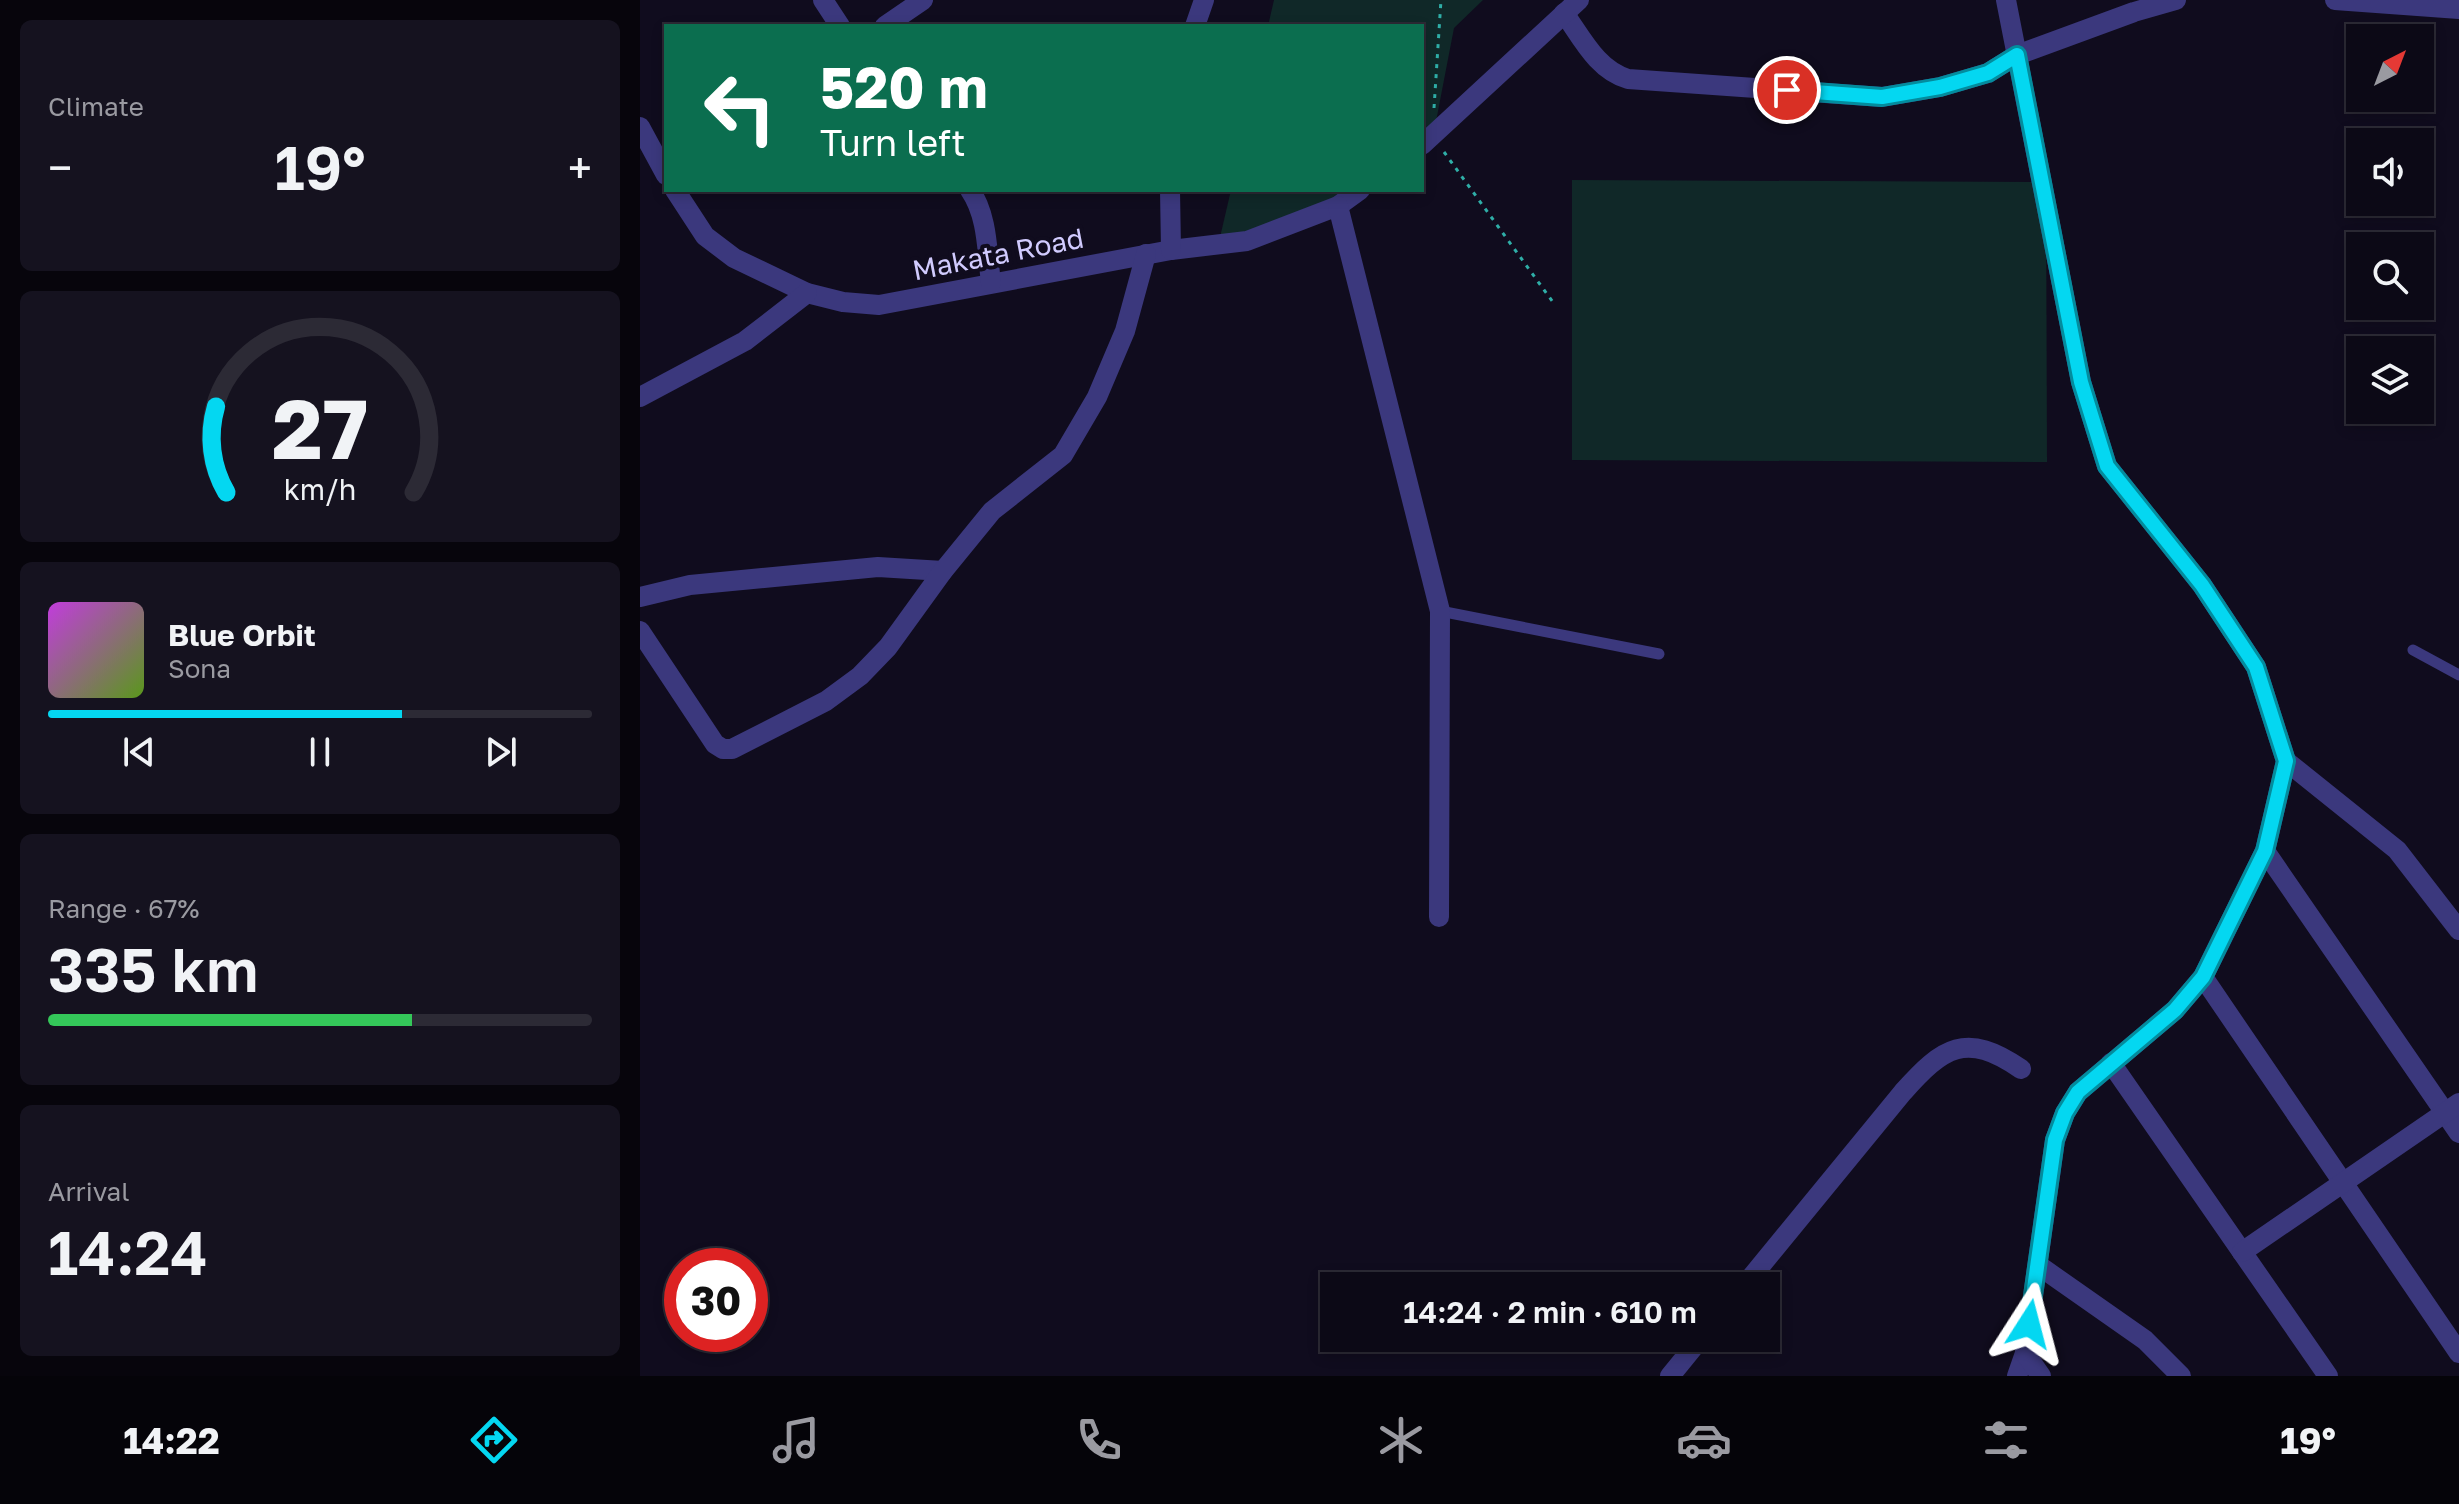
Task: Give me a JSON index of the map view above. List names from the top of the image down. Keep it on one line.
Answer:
{"streets":{"street":["Makata Road"]},"north":"top right","page":{"tile":["Climate",["Range · 67%","335 km"],["Arrival","14:24"]],"turn":["520 m","Turn left"],"heat":["−","19°","+"],"song":["Blue Orbit","Sona"],"limit":"30","trip":"14:24 · 2 min · 610 m","tabs":["14:22","19°"],"gauge":["27","km/h"]}}
